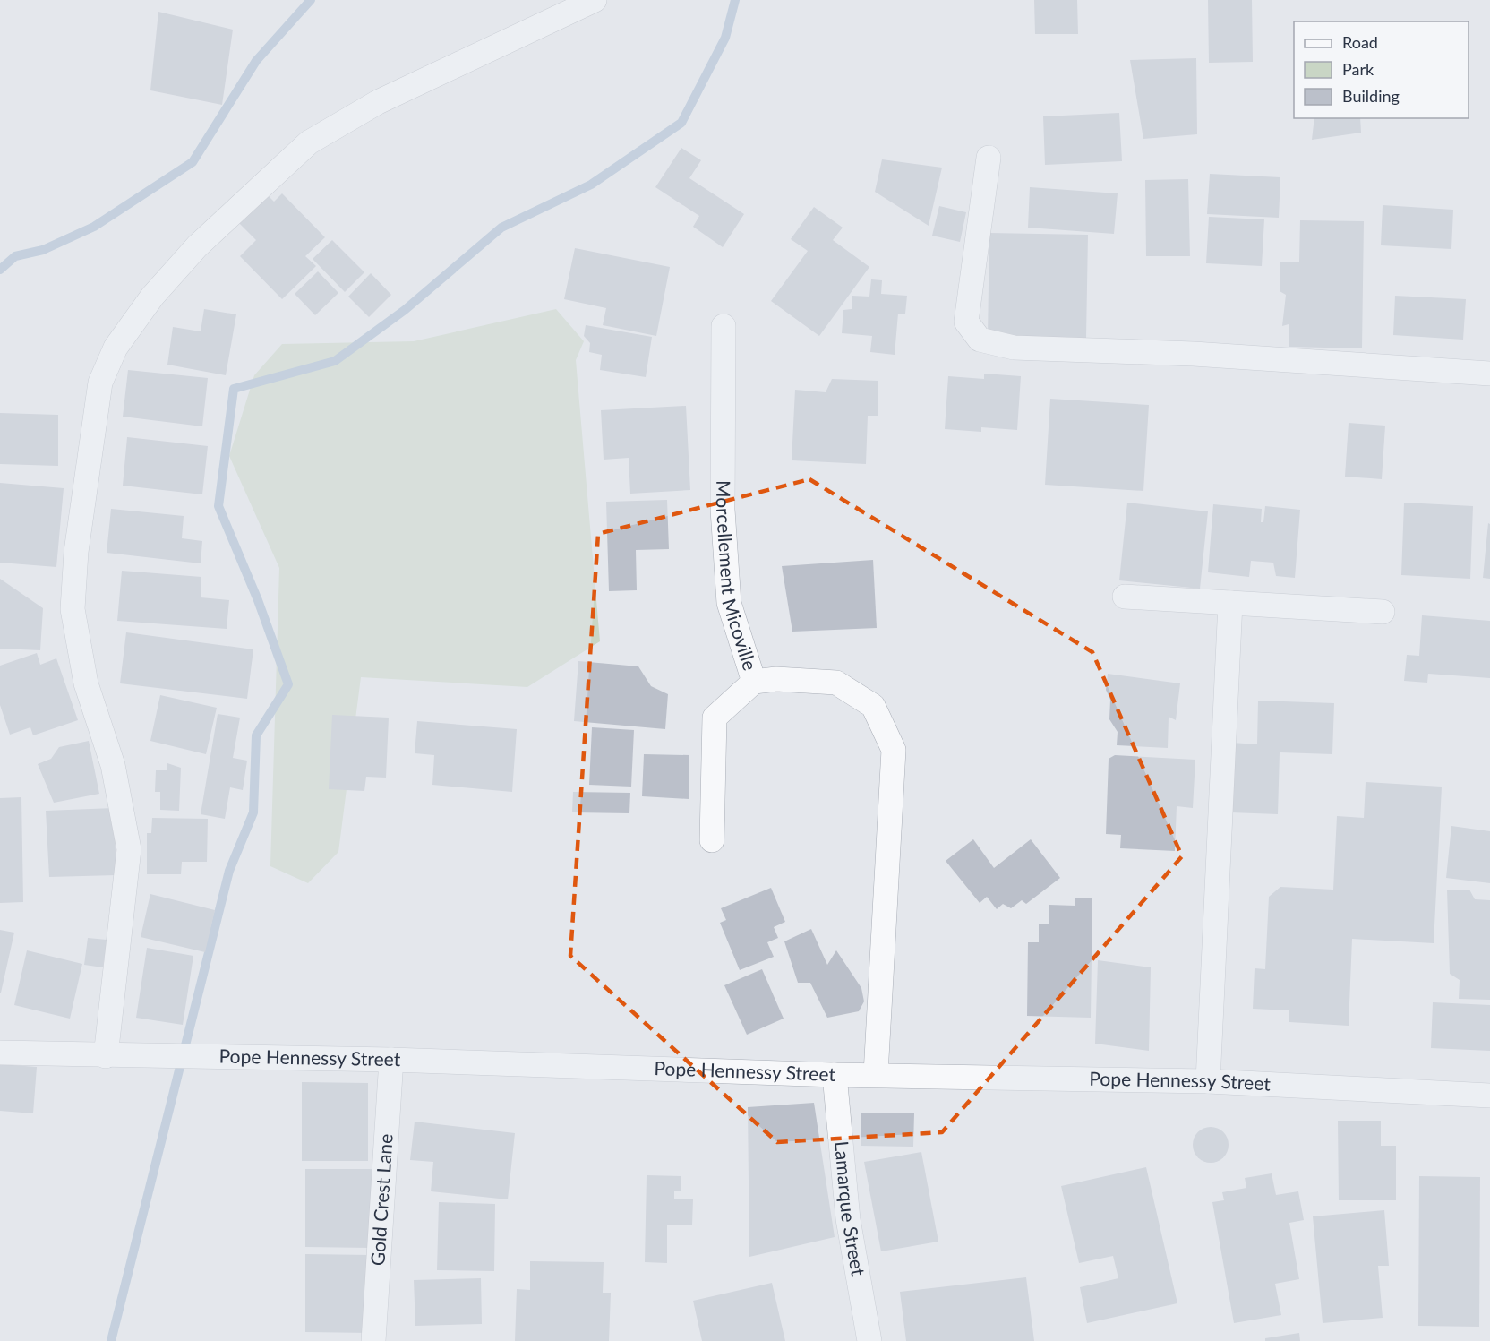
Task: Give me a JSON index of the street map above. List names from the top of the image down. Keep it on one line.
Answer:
{"streets":{"street":["Morcellement Micoville","Pope Hennessy Street","Gold Crest Lane","Lamarque Street"]},"crossings":[["Morcellement Micoville","Pope Hennessy Street"],["Pope Hennessy Street","Gold Crest Lane"],["Pope Hennessy Street","Lamarque Street"]],"legend":["Road","Park","Building"]}
